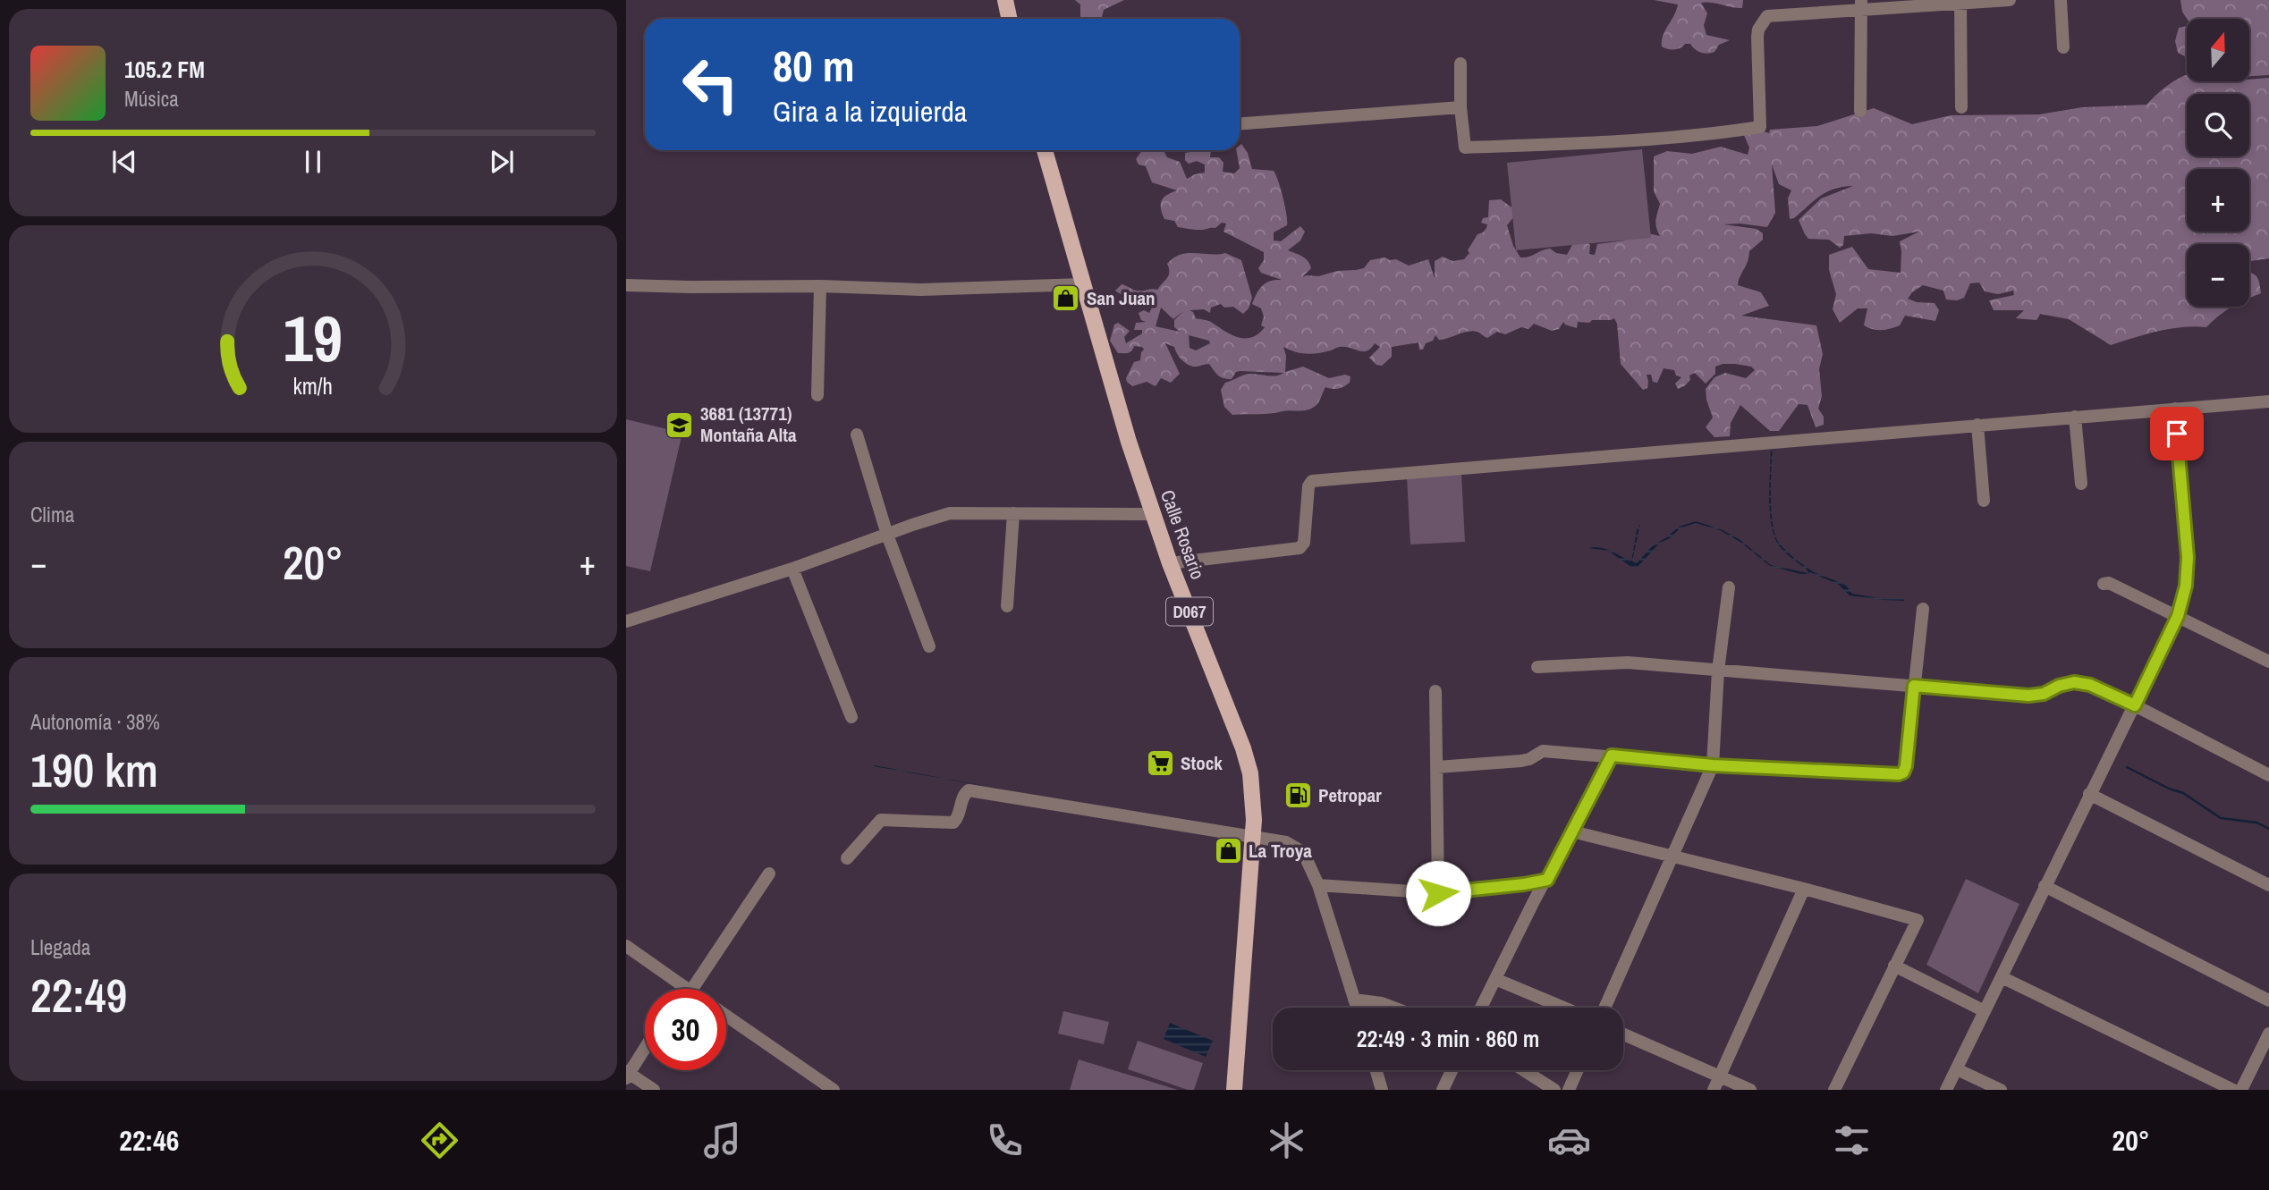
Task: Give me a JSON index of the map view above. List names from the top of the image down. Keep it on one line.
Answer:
{"streets":{"main road":["Calle Rosario","D067"]},"places":{"shop":["San Juan","La Troya"],"school or university":["3681 (13771) Montaña Alta"],"supermarket":["Stock"],"fuel station":["Petropar"]},"north":"top","page":{"map_buttons":["+","−"],"turn":["80 m","Gira a la izquierda"],"song":["105.2 FM","Música"],"tile":["Clima",["Autonomía · 38%","190 km"],["Llegada","22:49"]],"heat":["−","20°","+"],"limit":"30","trip":"22:49 · 3 min · 860 m","tabs":["22:46","20°"],"gauge":["19","km/h"]}}
